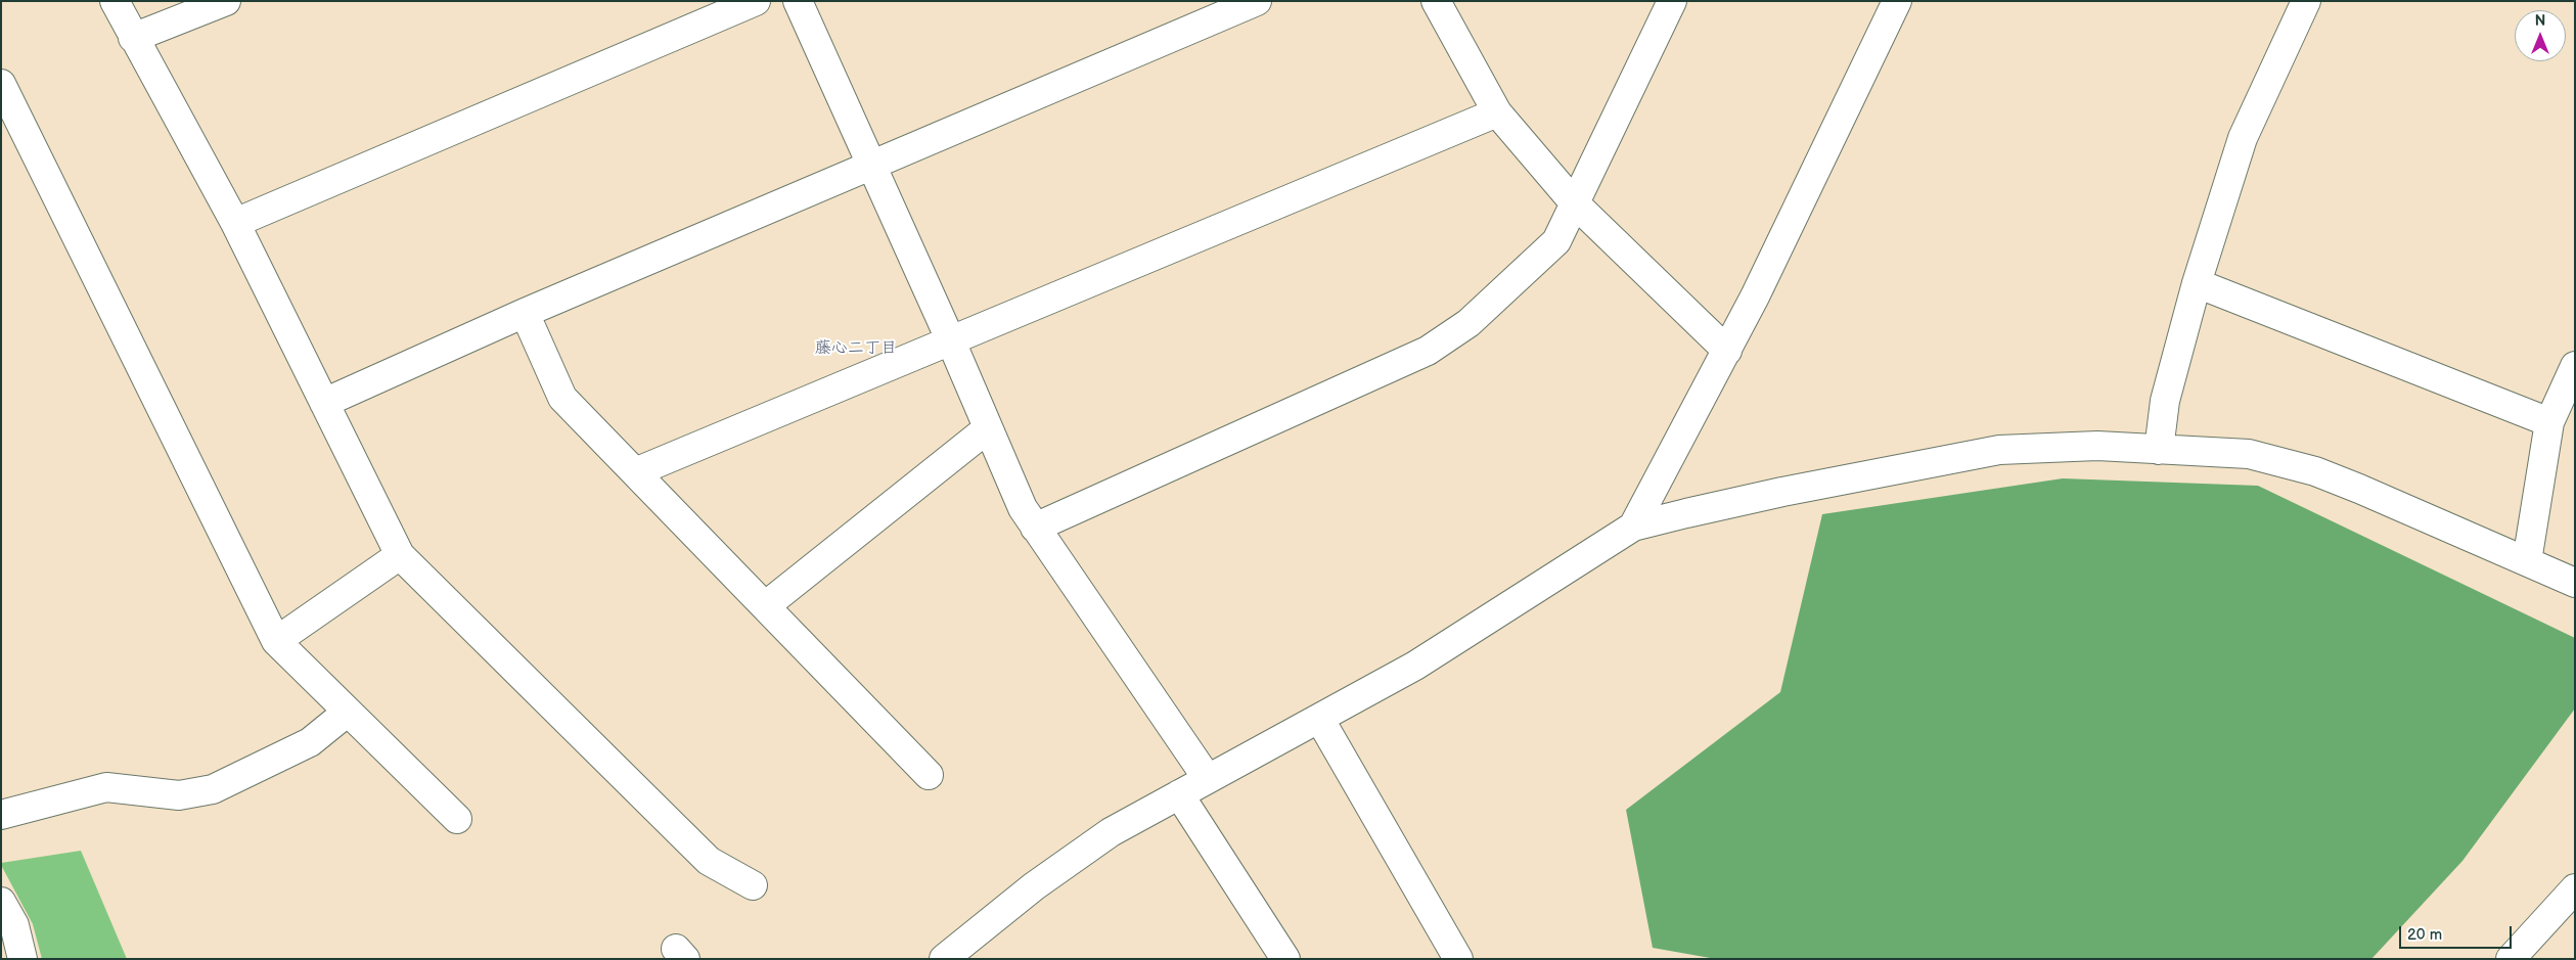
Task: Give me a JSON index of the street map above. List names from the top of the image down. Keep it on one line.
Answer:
{"districts":["藤心二丁目"],"scale_bar":"20 m","north":"top"}
